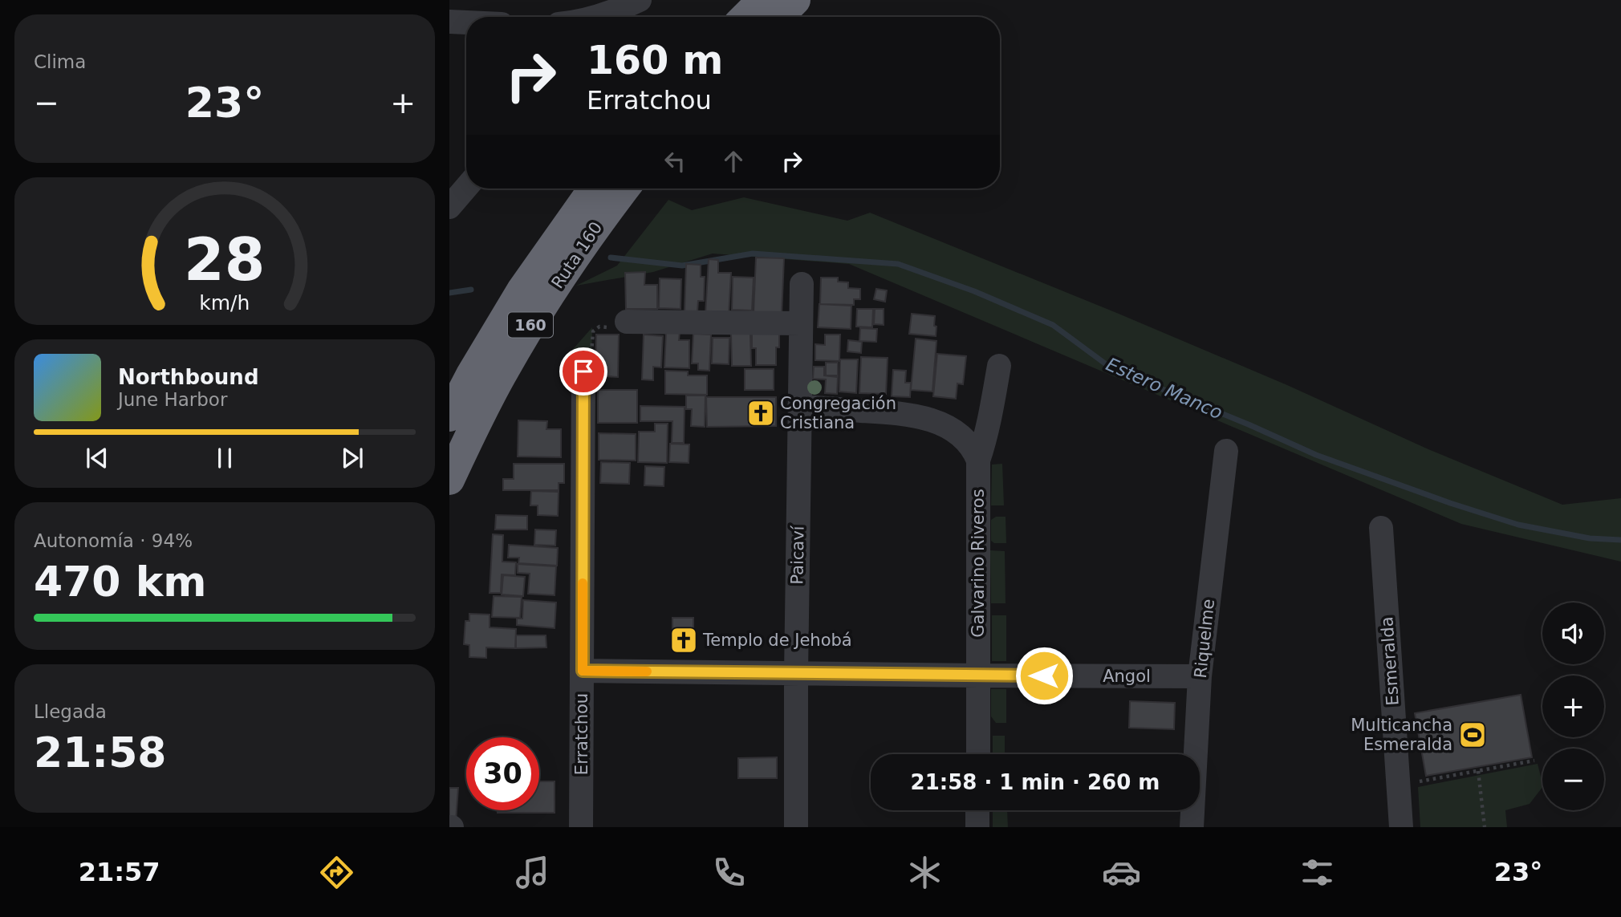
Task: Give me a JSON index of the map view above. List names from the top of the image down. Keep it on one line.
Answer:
{"streets":{"highway":["Ruta 160","160"],"street":["Paicaví","Galvarino Riveros","Riquelme","Esmeralda","Angol","Erratchou"]},"crossings":[["Paicaví","Angol"],["Galvarino Riveros","Angol"],["Riquelme","Angol"],["Angol","Erratchou"]],"water":["Estero Manco"],"places":{"church":["Congregación Cristiana","Templo de Jehobá"],"sports":["Multicancha Esmeralda"]},"page":{"tile":["Clima",["Autonomía · 94%","470 km"],["Llegada","21:58"]],"turn":["160 m","Erratchou"],"heat":["−","23°","+"],"song":["Northbound","June Harbor"],"map_buttons":["+","−"],"limit":"30","trip":"21:58 · 1 min · 260 m","tabs":["21:57","23°"],"gauge":["28","km/h"]}}
